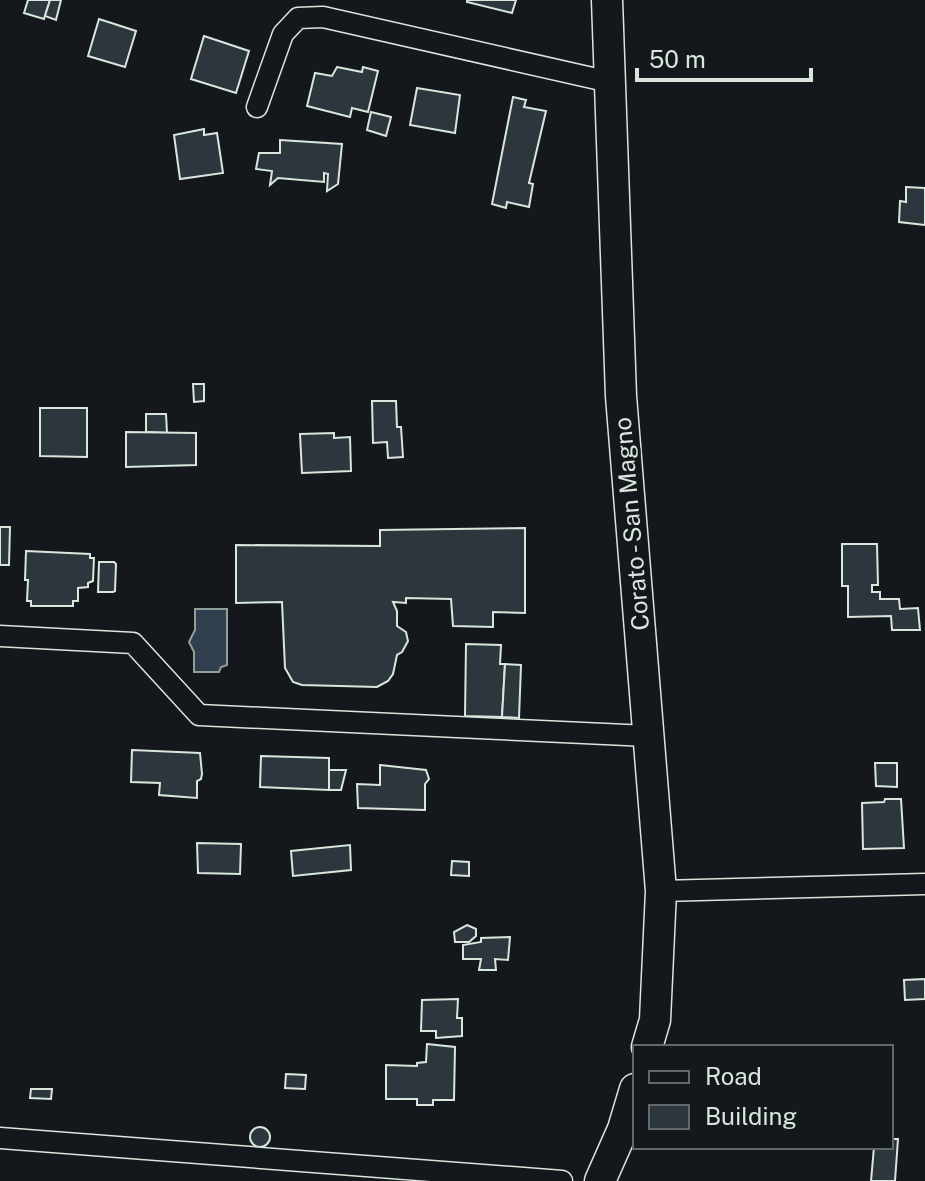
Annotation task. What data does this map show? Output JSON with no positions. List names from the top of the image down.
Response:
{
  "streets": {
    "main road": ["Corato - San Magno"]
  },
  "legend": ["Road", "Building"],
  "scale_bar": "50 m"
}
